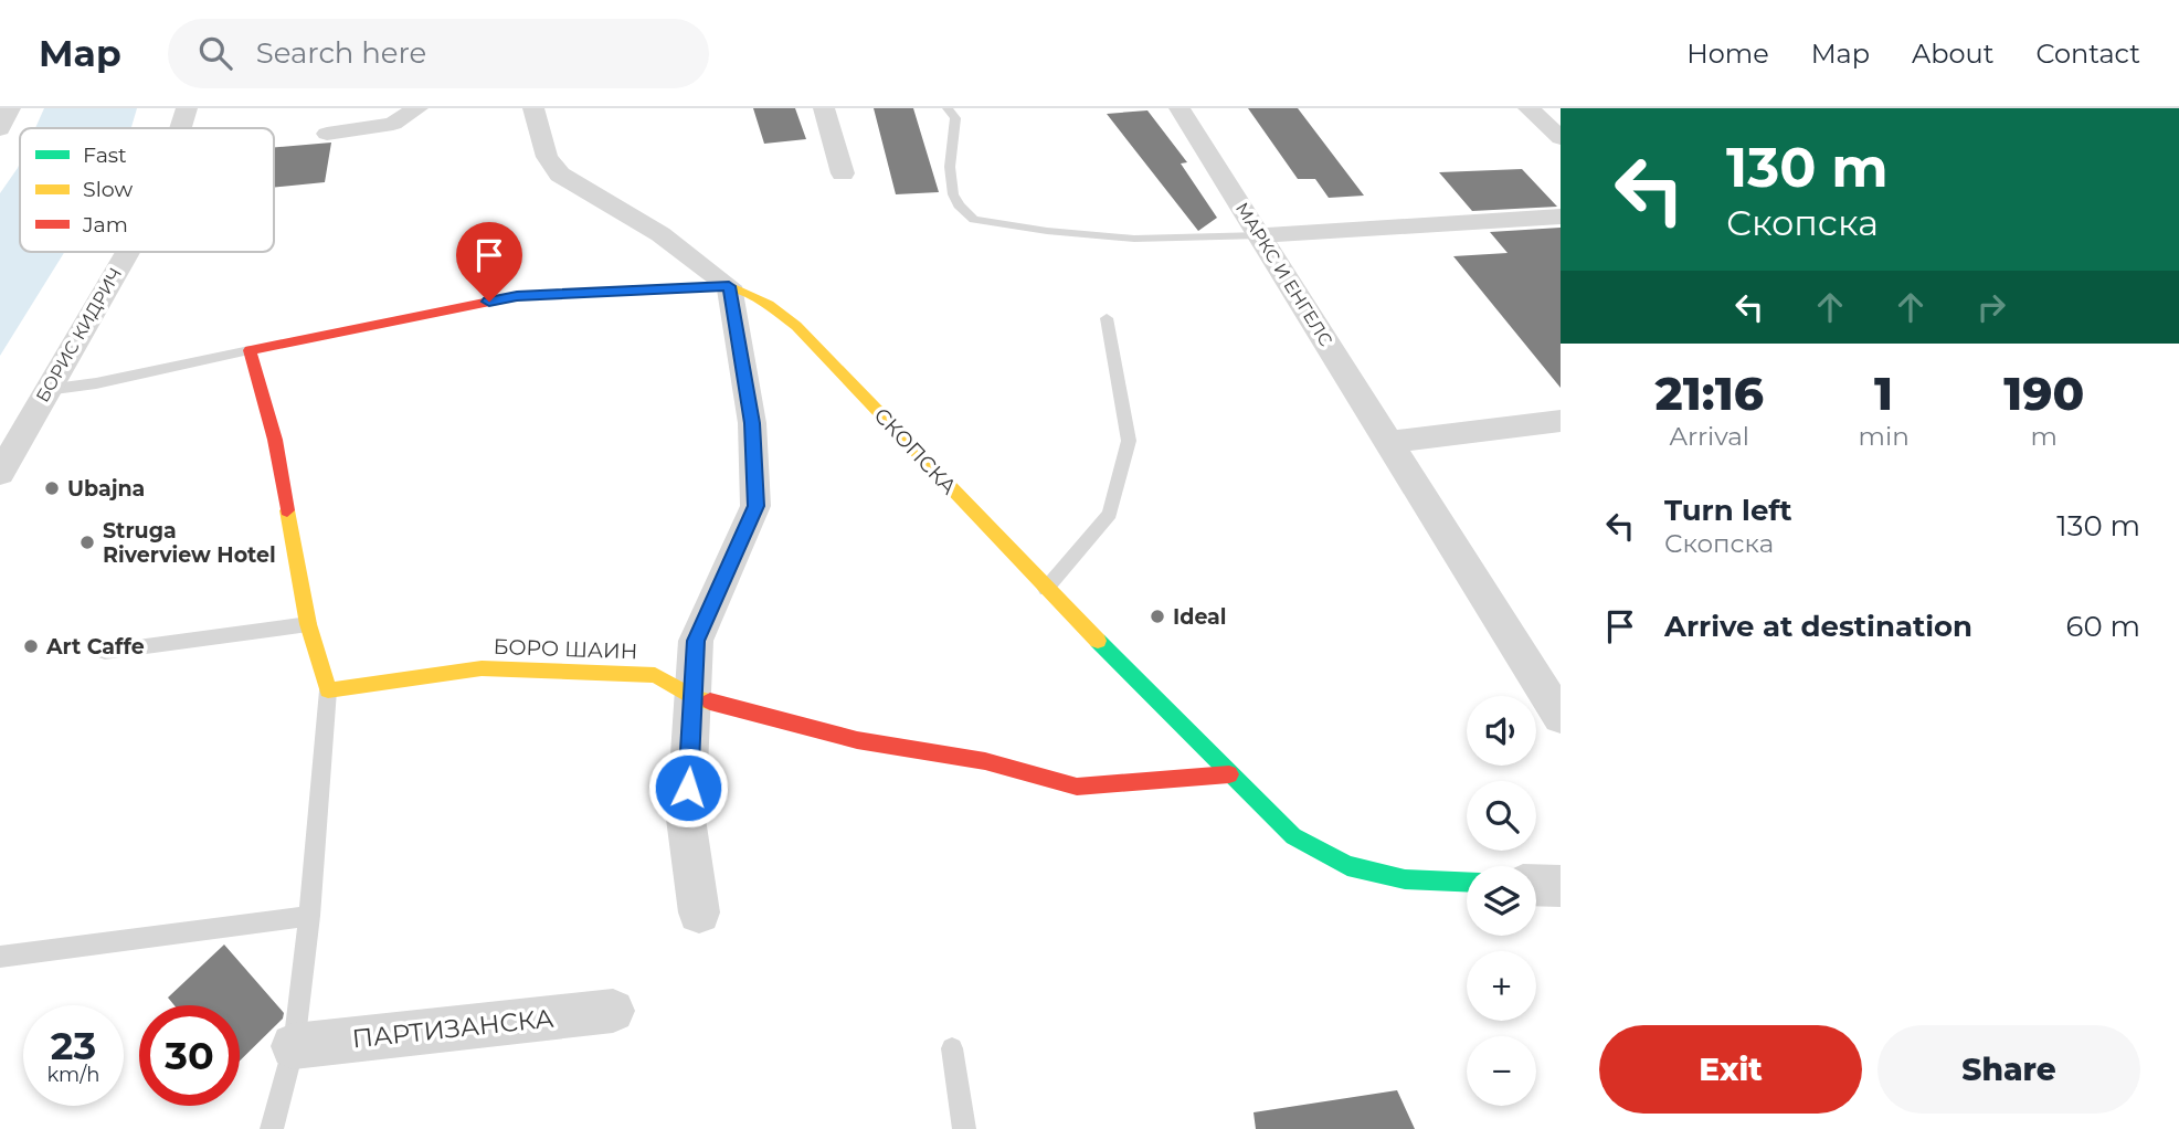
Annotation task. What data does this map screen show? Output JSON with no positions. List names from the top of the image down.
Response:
{
  "streets": {
    "street": [
      "МАРКС И ЕНГЕЛС",
      "БОРИС КИДРИЧ",
      "СКОПСКА",
      "БОРО ШАИН",
      "ПАРТИЗАНСКА"
    ]
  },
  "crossings": [
    ["СКОПСКА", "БОРО ШАИН"]
  ],
  "places": [
    "Ubajna",
    "Struga Riverview Hotel",
    "Ideal",
    "Art Caffe"
  ],
  "legend": ["Fast", "Slow", "Jam"],
  "page": {
    "header": "Map",
    "search": "Search here",
    "nav": [
      "Home",
      "Map",
      "About",
      "Contact"
    ],
    "turn": ["130 m", "Скопска"],
    "eta": [
      "21:16",
      "Arrival",
      "1",
      "min",
      "190",
      "m"
    ],
    "list": [
      {
        "name": "Turn left",
        "note": "Скопска",
        "value": "130 m"
      },
      {
        "name": "Arrive at destination",
        "value": "60 m"
      }
    ],
    "map_buttons": ["+", "−"],
    "speed": "23 km/h",
    "limit": "30",
    "buttons": ["Exit", "Share"]
  }
}
